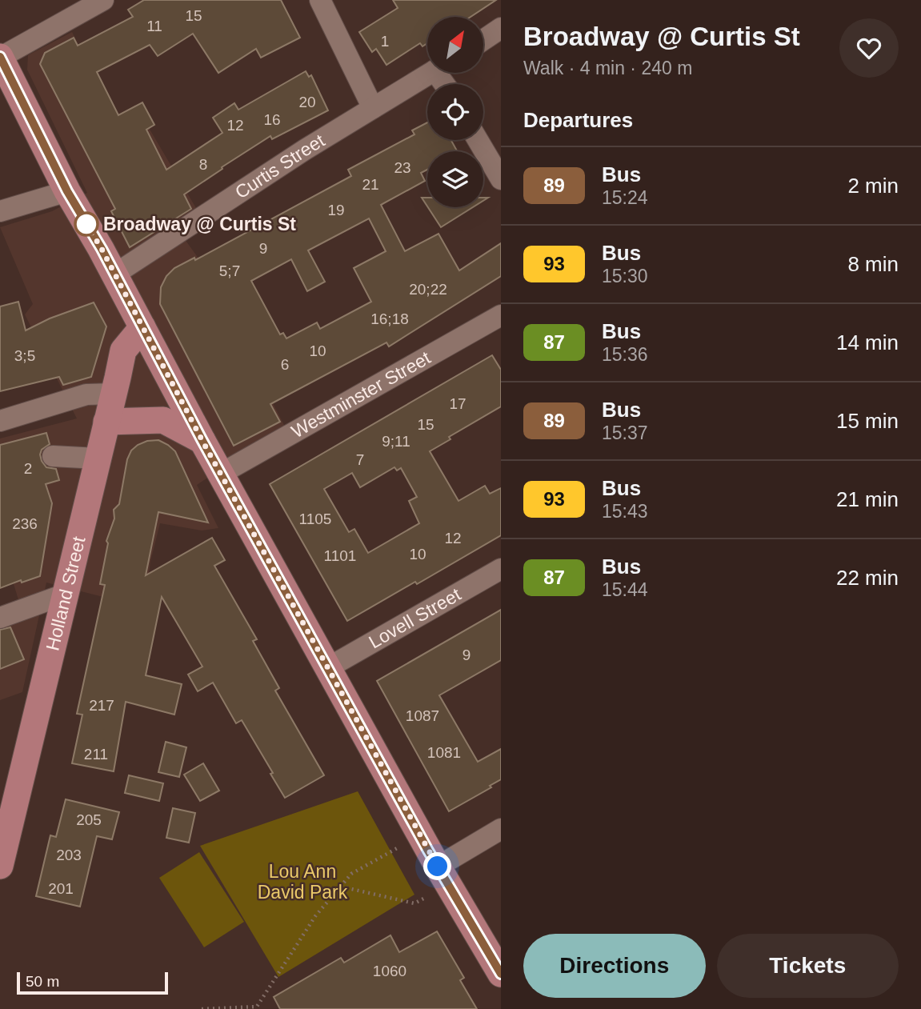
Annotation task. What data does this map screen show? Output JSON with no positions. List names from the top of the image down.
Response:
{
  "streets": {
    "main road": ["Holland Street"],
    "street": ["Curtis Street", "Westminster Street", "Lovell Street"]
  },
  "parks": ["Lou Ann David Park"],
  "places": ["Broadway @ Curtis St"],
  "lines": ["bus line 89"],
  "house_numbers": [
    "15",
    "11",
    "1",
    "20",
    "16",
    "12",
    "8",
    "23",
    "21",
    "19",
    "9",
    "5;7",
    "20;22",
    "16;18",
    "10",
    "3;5",
    "6",
    "17",
    "15",
    "9;11",
    "7",
    "2",
    "1105",
    "236",
    "12",
    "10",
    "1101",
    "9",
    "217",
    "1087",
    "1081",
    "211",
    "205",
    "203",
    "201",
    "1060"
  ],
  "scale_bar": "50 m",
  "north": "top right",
  "page": {
    "heading": [
      ["Broadway @ Curtis St", "Walk · 4 min · 240 m"],
      "Departures"
    ],
    "list": [
      {
        "mark": "89",
        "name": "Bus",
        "note": "15:24",
        "value": "2 min"
      },
      {
        "mark": "93",
        "name": "Bus",
        "note": "15:30",
        "value": "8 min"
      },
      {
        "mark": "87",
        "name": "Bus",
        "note": "15:36",
        "value": "14 min"
      },
      {
        "mark": "89",
        "name": "Bus",
        "note": "15:37",
        "value": "15 min"
      },
      {
        "mark": "93",
        "name": "Bus",
        "note": "15:43",
        "value": "21 min"
      },
      {
        "mark": "87",
        "name": "Bus",
        "note": "15:44",
        "value": "22 min"
      }
    ],
    "buttons": ["Directions", "Tickets"],
    "scale": "50 m"
  }
}
